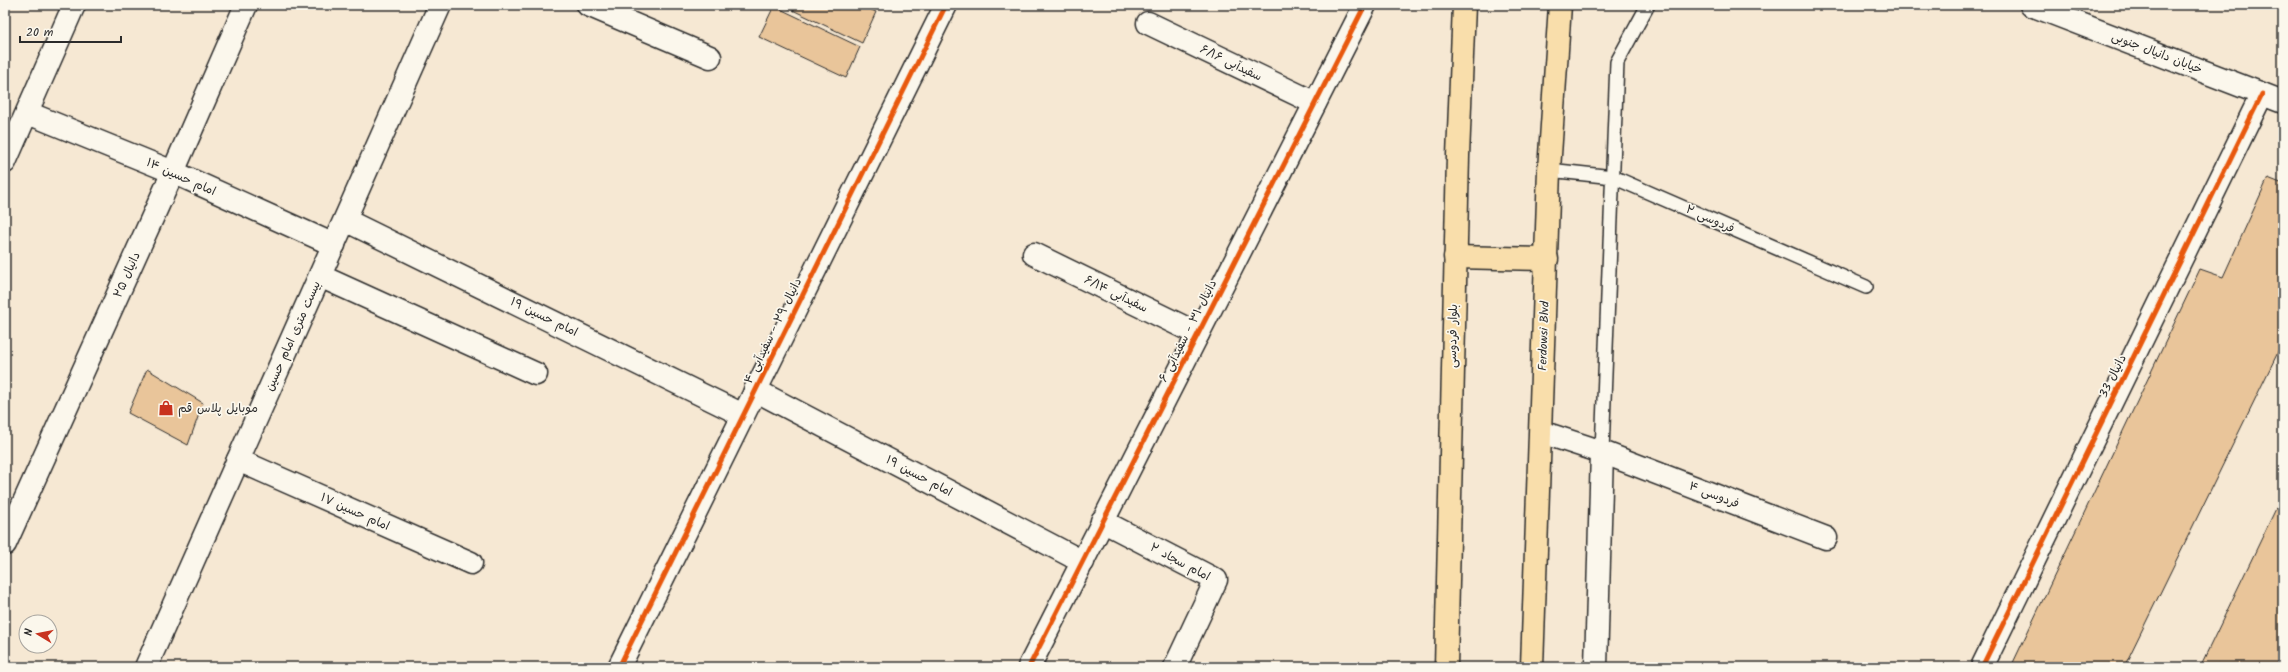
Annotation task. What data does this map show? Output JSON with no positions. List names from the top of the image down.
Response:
{
  "streets": {
    "main road": ["بلوار فردوسی", "Ferdowsi Blvd"],
    "street": [
      "خیابان دانیال جنوبی",
      "سفیدآبی ۶/۱۶",
      "امام حسین ۱۴",
      "دانیال ۲۵",
      "سفیدآبی ۶/۱۴",
      "امام حسین ۱۹",
      "دانیال ۲۹ - سفیدآبی ۴",
      "دانیال ۳۱ - سفیدآبی ۶",
      "بیست متری امام حسین",
      "دانیال 33",
      "فردوسی ۴",
      "امام حسین ۱۷",
      "امام سجاد ۲"
    ],
    "lane": ["فردوسی ۲"]
  },
  "crossings": [
    ["خیابان دانیال جنوبی", "دانیال 33"],
    ["سفیدآبی ۶/۱۶", "دانیال ۳۱ - سفیدآبی ۶"],
    ["امام حسین ۱۴", "دانیال ۲۵"],
    ["امام حسین ۱۴", "بیست متری امام حسین"],
    ["فردوسی ۲", "Ferdowsi Blvd"],
    ["سفیدآبی ۶/۱۴", "دانیال ۳۱ - سفیدآبی ۶"],
    ["امام حسین ۱۹", "دانیال ۲۹ - سفیدآبی ۴"],
    ["امام حسین ۱۹", "دانیال ۳۱ - سفیدآبی ۶"],
    ["امام حسین ۱۹", "بیست متری امام حسین"],
    ["دانیال ۳۱ - سفیدآبی ۶", "امام سجاد ۲"],
    ["بیست متری امام حسین", "امام حسین ۱۷"],
    ["Ferdowsi Blvd", "فردوسی ۴"]
  ],
  "places": {
    "shop": ["موبایل پلاس قم"]
  },
  "scale_bar": "20 m",
  "north": "left"
}
